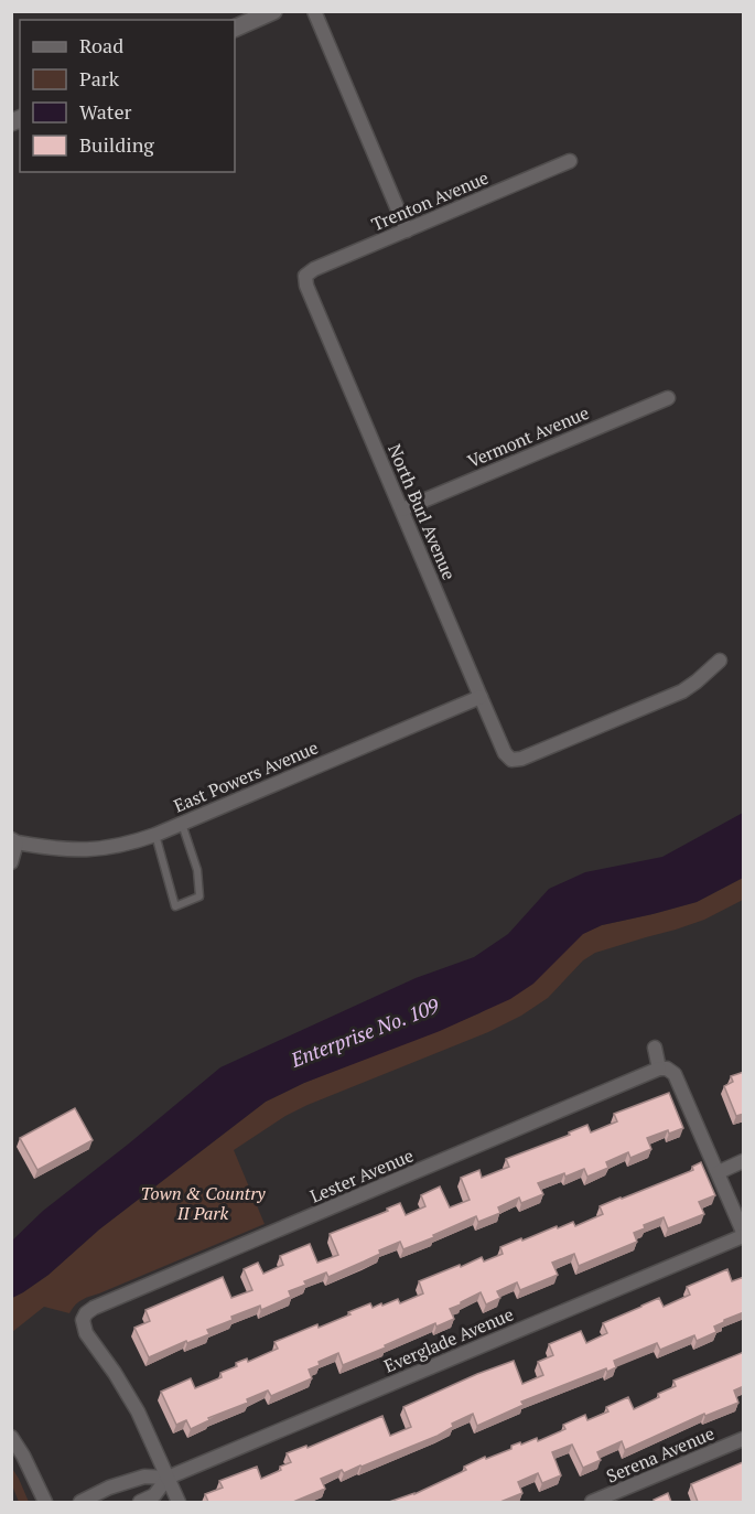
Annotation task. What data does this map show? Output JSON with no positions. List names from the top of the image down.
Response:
{
  "streets": {
    "street": [
      "Trenton Avenue",
      "Vermont Avenue",
      "North Burl Avenue",
      "East Powers Avenue",
      "Lester Avenue",
      "Everglade Avenue",
      "Serena Avenue"
    ]
  },
  "crossings": [
    ["Trenton Avenue", "North Burl Avenue"],
    ["Vermont Avenue", "North Burl Avenue"],
    ["North Burl Avenue", "East Powers Avenue"],
    ["Lester Avenue", "Everglade Avenue"]
  ],
  "water": ["Enterprise No. 109"],
  "parks": ["Town & Country II Park"],
  "legend": [
    "Road",
    "Park",
    "Water",
    "Building"
  ]
}
